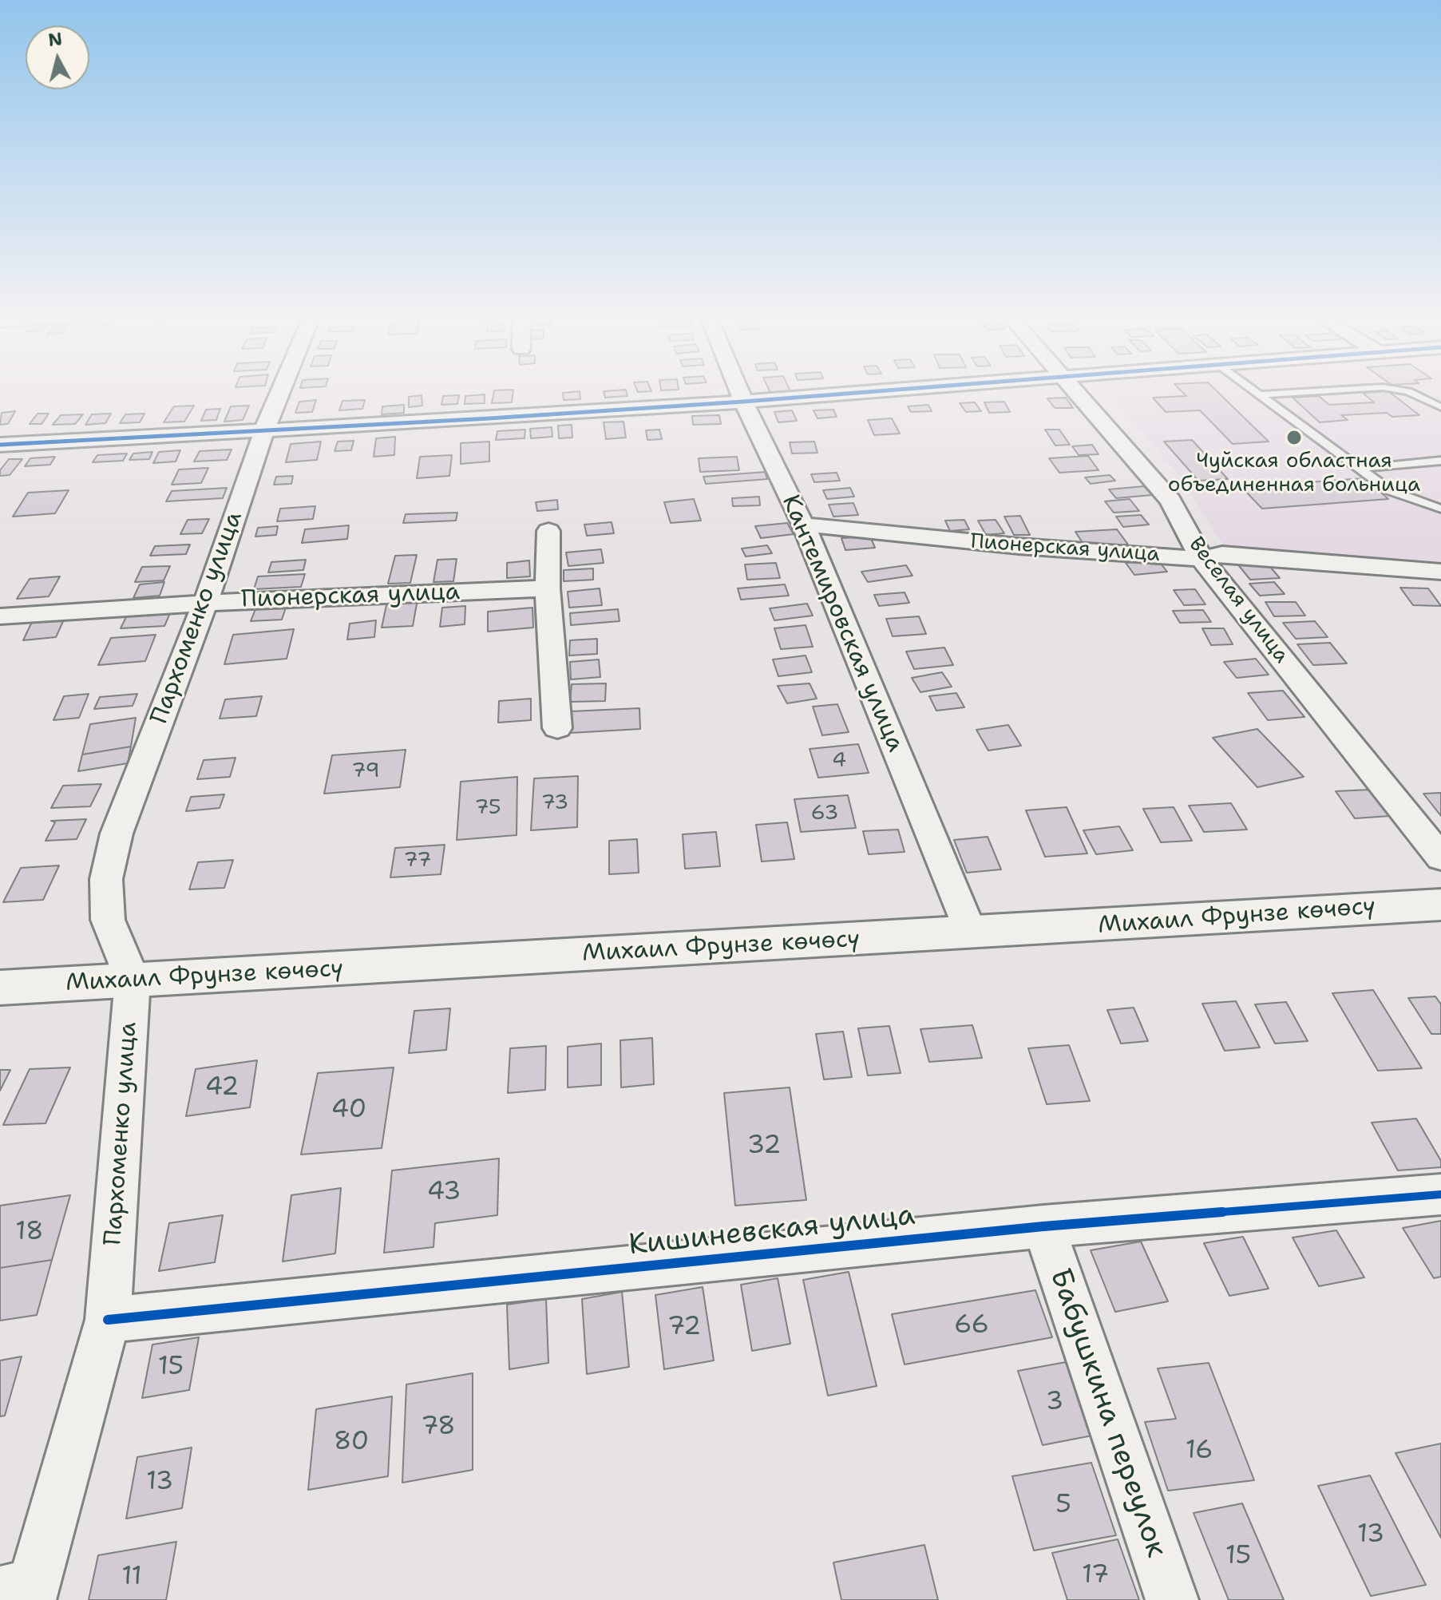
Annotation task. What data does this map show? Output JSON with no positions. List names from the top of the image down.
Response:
{
  "streets": {
    "main road": ["Михаил Фрунзе көчөсү"],
    "street": [
      "Пионерская улица",
      "Веселая улица",
      "Пархоменко улица",
      "Кантемировская улица",
      "Кишиневская улица",
      "Бабушкина переулок"
    ]
  },
  "crossings": [
    ["Пионерская улица", "Веселая улица"],
    ["Пионерская улица", "Пархоменко улица"],
    ["Пионерская улица", "Кантемировская улица"],
    ["Пархоменко улица", "Михаил Фрунзе көчөсү"],
    ["Пархоменко улица", "Кишиневская улица"],
    ["Кантемировская улица", "Михаил Фрунзе көчөсү"],
    ["Кишиневская улица", "Бабушкина переулок"]
  ],
  "places": ["Чуйская областная объединенная больница"],
  "house_numbers": [
    "4",
    "79",
    "73",
    "75",
    "63",
    "77",
    "42",
    "40",
    "32",
    "43",
    "18",
    "66",
    "72",
    "15",
    "3",
    "78",
    "80",
    "16",
    "13",
    "5",
    "13",
    "15",
    "17",
    "11"
  ],
  "north": "top"
}
